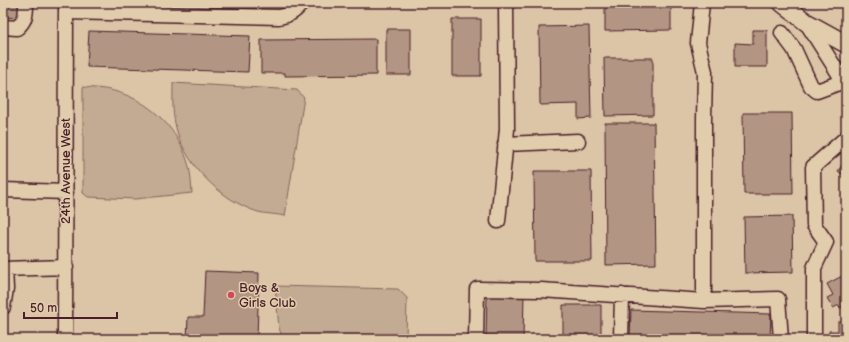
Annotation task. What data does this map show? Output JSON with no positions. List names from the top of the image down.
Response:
{
  "streets": {
    "street": ["24th Avenue West"]
  },
  "places": ["Boys & Girls Club"],
  "scale_bar": "50 m"
}
